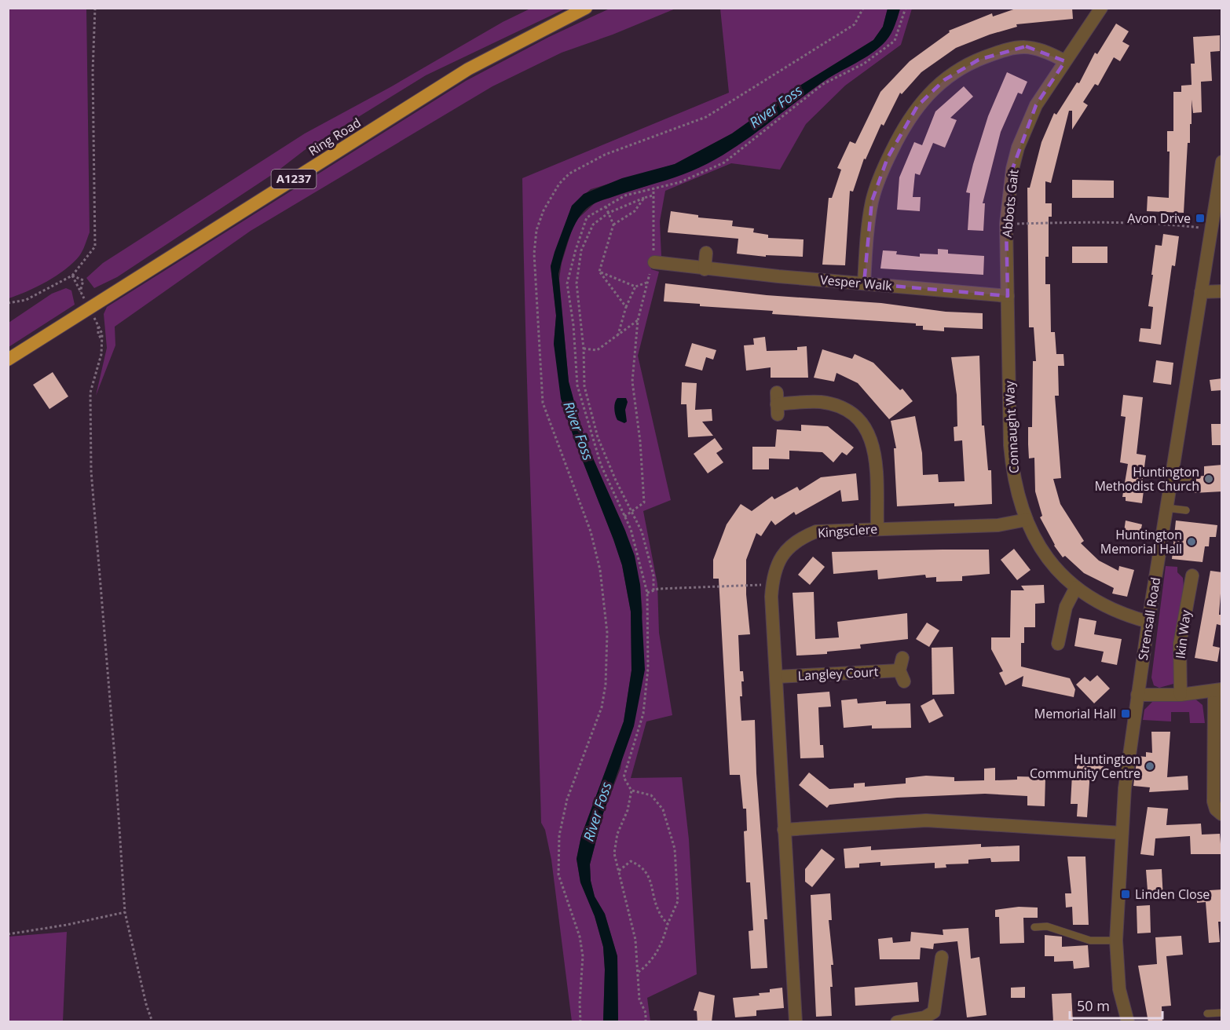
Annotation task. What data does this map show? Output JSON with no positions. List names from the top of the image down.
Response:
{
  "streets": {
    "highway": ["Ring Road", "A1237"],
    "street": [
      "Abbots Gait",
      "Vesper Walk",
      "Connaught Way",
      "Kingsclere",
      "Strensall Road",
      "Ikin Way",
      "Langley Court"
    ]
  },
  "crossings": [
    ["Abbots Gait", "Vesper Walk"],
    ["Abbots Gait", "Connaught Way"],
    ["Connaught Way", "Kingsclere"],
    ["Connaught Way", "Strensall Road"],
    ["Kingsclere", "Langley Court"]
  ],
  "water": ["River Foss"],
  "places": {
    "transit": ["Avon Drive", "Memorial Hall", "Linden Close"],
    "other": ["Huntington Methodist Church", "Huntington Memorial Hall", "Huntington Community Centre"]
  },
  "scale_bar": "50 m"
}
